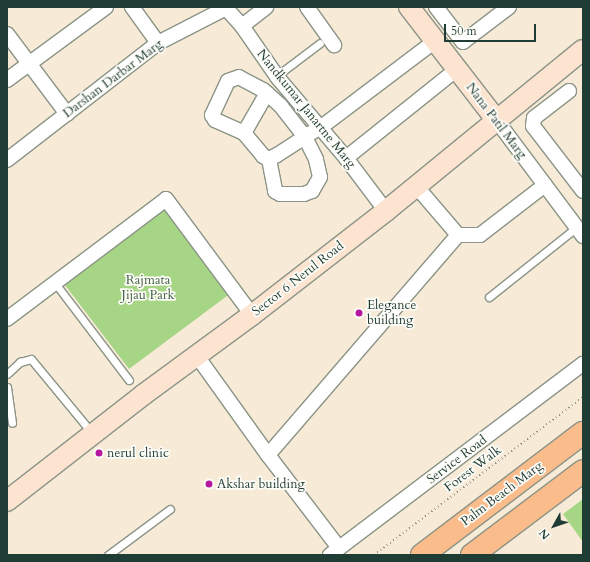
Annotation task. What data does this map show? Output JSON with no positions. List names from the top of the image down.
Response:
{
  "streets": {
    "main road": ["Palm Beach Marg"],
    "street": [
      "Darshan Darbar Marg",
      "Nandkumar Janartne Marg",
      "Nana Patil Marg",
      "Sector 6 Nerul Road",
      "Service Road"
    ],
    "path": ["Forest Walk"]
  },
  "crossings": [
    ["Darshan Darbar Marg", "Nandkumar Janartne Marg"],
    ["Nandkumar Janartne Marg", "Sector 6 Nerul Road"],
    ["Nana Patil Marg", "Sector 6 Nerul Road"]
  ],
  "parks": ["Rajmata Jijau Park"],
  "places": ["Elegance building", "nerul clinic", "Akshar building"],
  "scale_bar": "50 m",
  "north": "bottom left"
}
